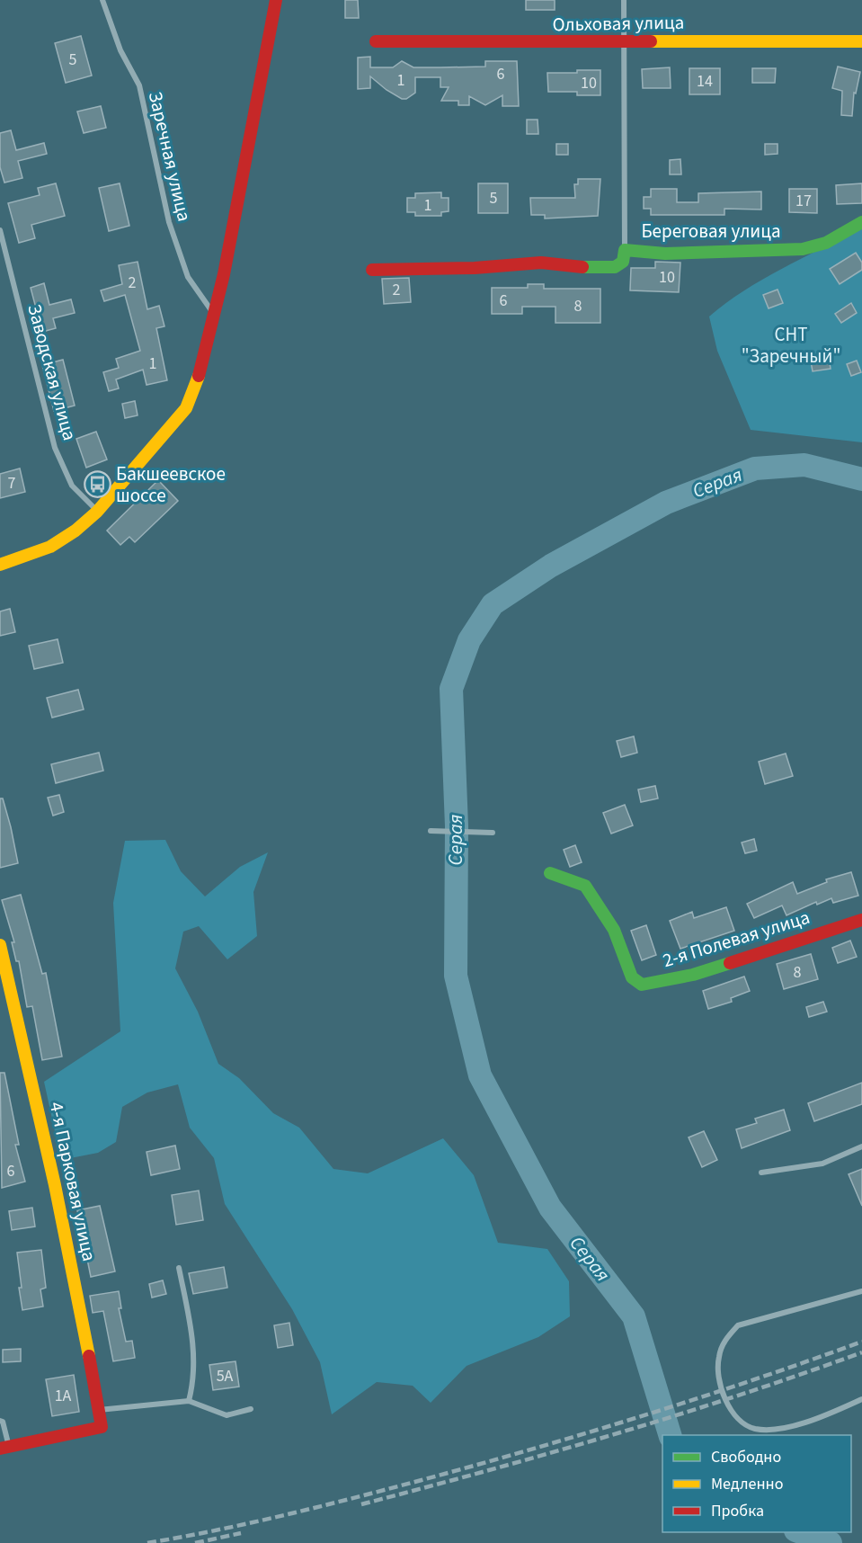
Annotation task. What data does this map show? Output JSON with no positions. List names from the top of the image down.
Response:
{
  "streets": {
    "street": [
      "Ольховая улица",
      "Заречная улица",
      "Береговая улица",
      "Заводская улица",
      "2-я Полевая улица",
      "4-я Парковая улица"
    ]
  },
  "water": ["Серая"],
  "parks": ["СНТ \"Заречный\""],
  "places": {
    "bus stop": ["Бакшеевское шоссе"]
  },
  "house_numbers": [
    "5",
    "6",
    "1",
    "14",
    "10",
    "5",
    "17",
    "1",
    "10",
    "2",
    "2",
    "6",
    "8",
    "1",
    "7",
    "8",
    "6",
    "5А",
    "1А"
  ],
  "legend": ["Свободно", "Медленно", "Пробка"]
}
